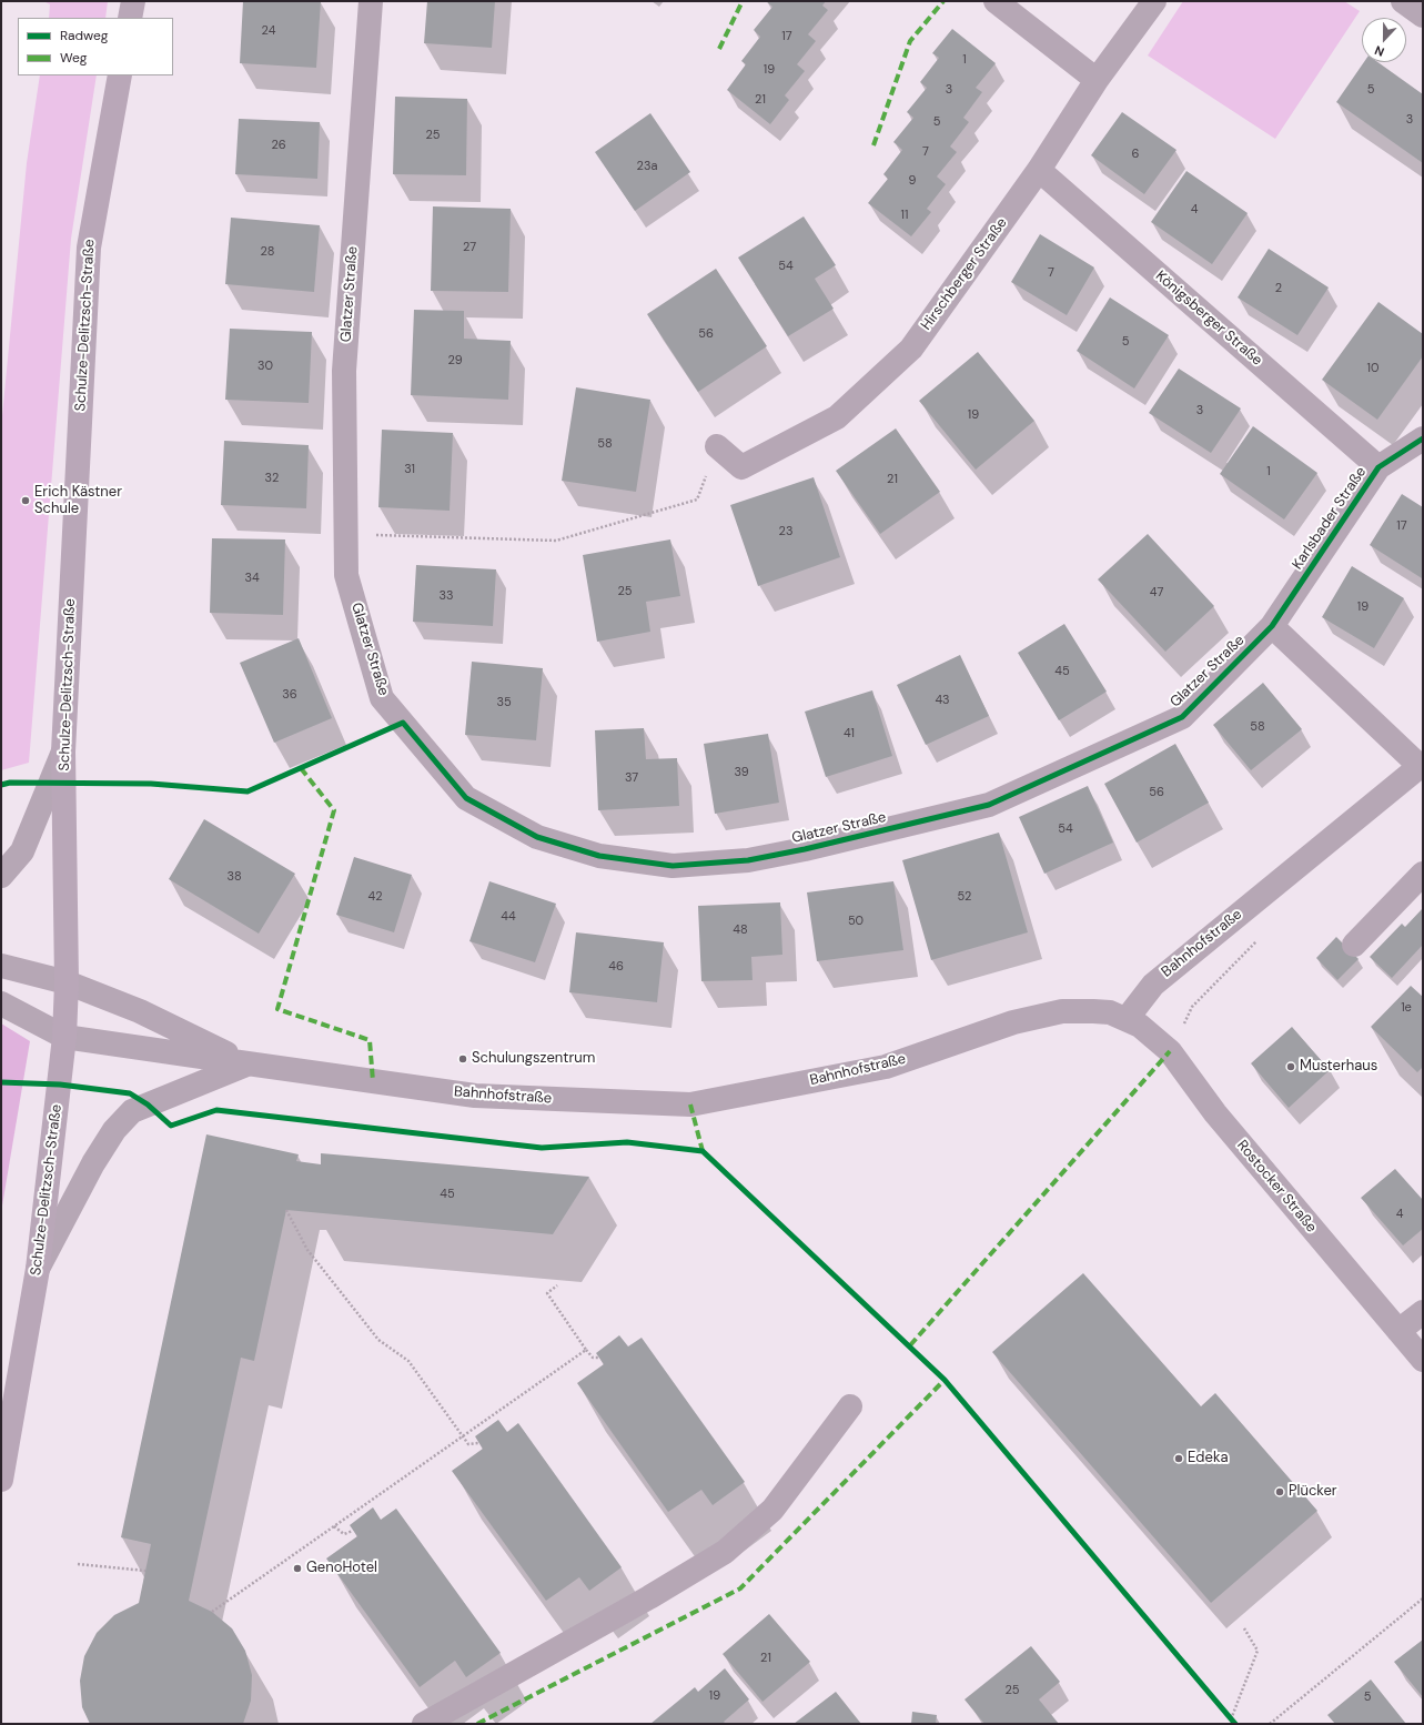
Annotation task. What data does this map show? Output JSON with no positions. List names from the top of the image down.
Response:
{
  "streets": {
    "main road": ["Schulze-Delitzsch-Straße"],
    "street": [
      "Hirschberger Straße",
      "Glatzer Straße",
      "Königsberger Straße",
      "Karlsbader Straße",
      "Bahnhofstraße",
      "Rostocker Straße"
    ]
  },
  "crossings": [
    ["Hirschberger Straße", "Königsberger Straße"],
    ["Glatzer Straße", "Karlsbader Straße"],
    ["Königsberger Straße", "Karlsbader Straße"],
    ["Schulze-Delitzsch-Straße", "Bahnhofstraße"],
    ["Bahnhofstraße", "Rostocker Straße"]
  ],
  "places": [
    "Erich Kästner Schule",
    "Schulungszentrum",
    "Musterhaus",
    "Edeka",
    "Plücker",
    "GenoHotel"
  ],
  "house_numbers": [
    "24",
    "17",
    "1",
    "19",
    "3",
    "5",
    "21",
    "3",
    "5",
    "25",
    "26",
    "7",
    "6",
    "23a",
    "9",
    "4",
    "11",
    "27",
    "28",
    "54",
    "7",
    "2",
    "56",
    "5",
    "29",
    "30",
    "10",
    "3",
    "19",
    "58",
    "31",
    "1",
    "32",
    "21",
    "17",
    "23",
    "34",
    "25",
    "47",
    "33",
    "19",
    "45",
    "36",
    "43",
    "35",
    "58",
    "41",
    "39",
    "37",
    "56",
    "54",
    "38",
    "42",
    "52",
    "44",
    "50",
    "48",
    "46",
    "1e",
    "45",
    "4",
    "21",
    "25",
    "19",
    "5"
  ],
  "legend": ["Radweg", "Weg"],
  "north": "bottom"
}
